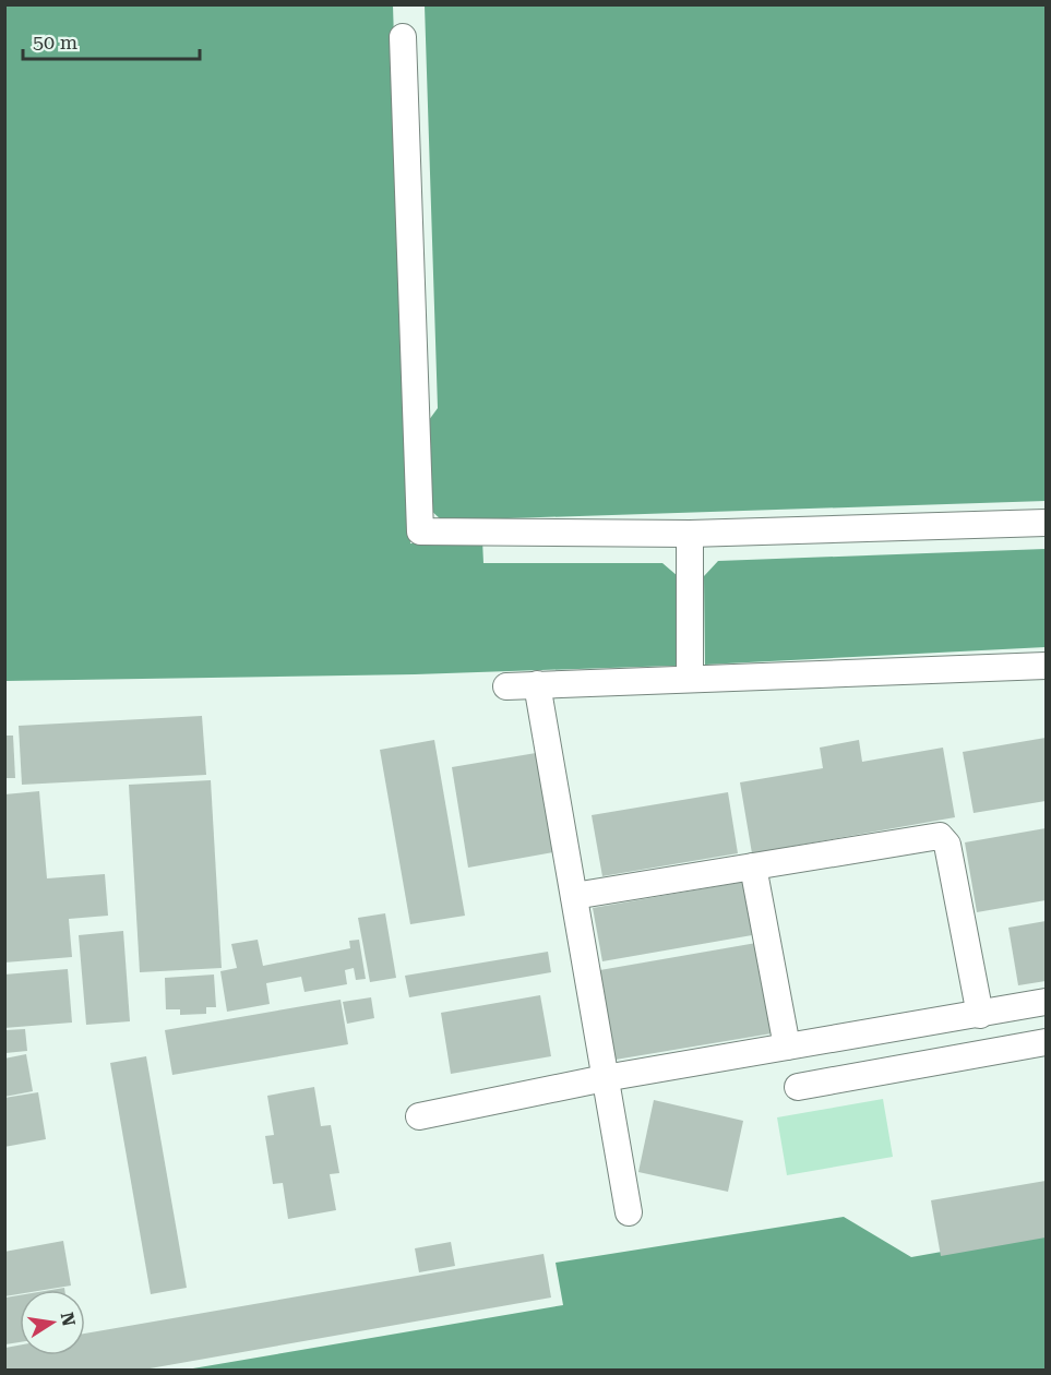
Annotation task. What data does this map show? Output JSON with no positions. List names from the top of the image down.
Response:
{
  "scale_bar": "50 m",
  "north": "right"
}
